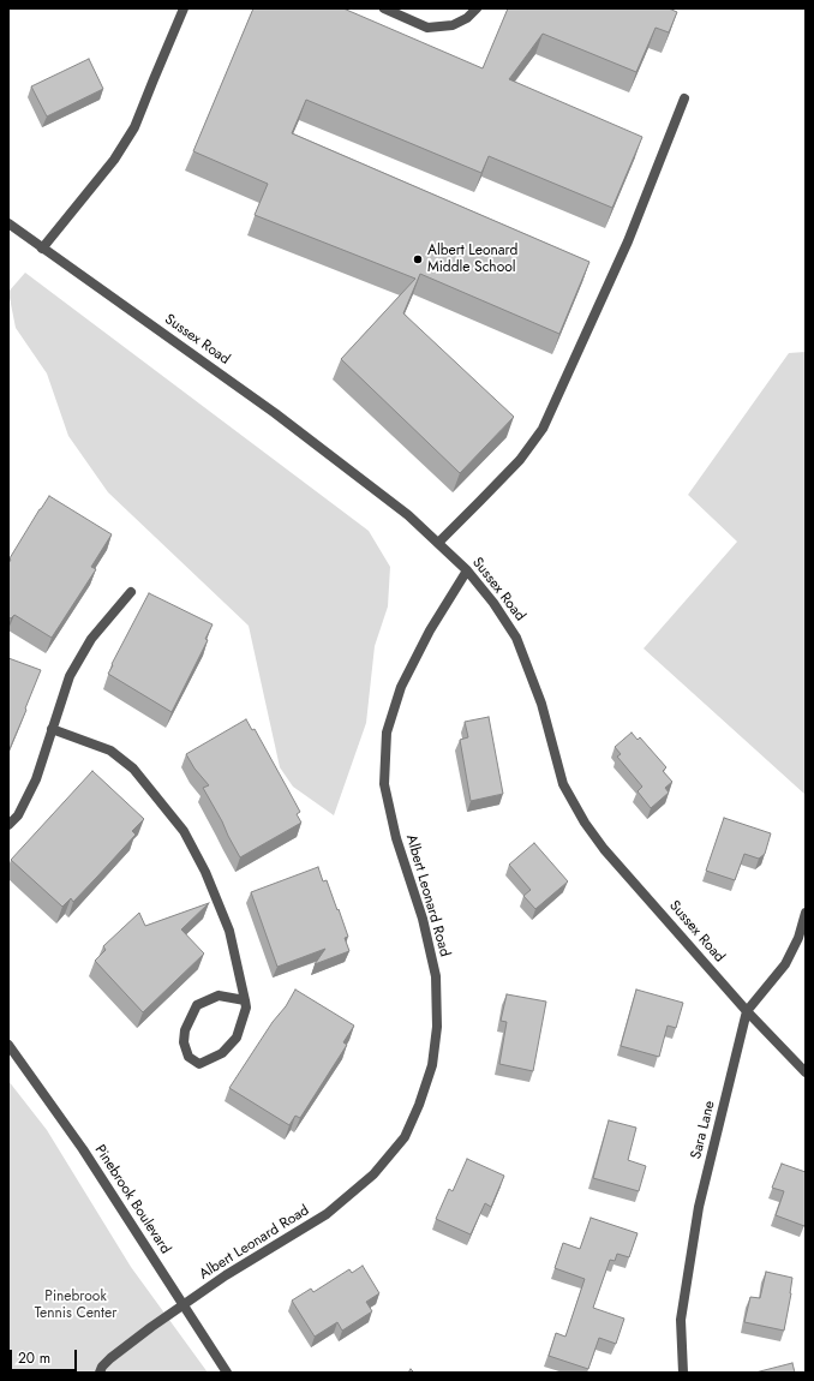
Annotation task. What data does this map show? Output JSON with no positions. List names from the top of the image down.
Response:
{
  "streets": {
    "street": [
      "Sussex Road",
      "Albert Leonard Road",
      "Sara Lane",
      "Pinebrook Boulevard"
    ]
  },
  "crossings": [
    ["Sussex Road", "Albert Leonard Road"],
    ["Sussex Road", "Sara Lane"],
    ["Albert Leonard Road", "Pinebrook Boulevard"]
  ],
  "parks": ["Pinebrook Tennis Center"],
  "places": ["Albert Leonard Middle School"],
  "scale_bar": "20 m"
}
